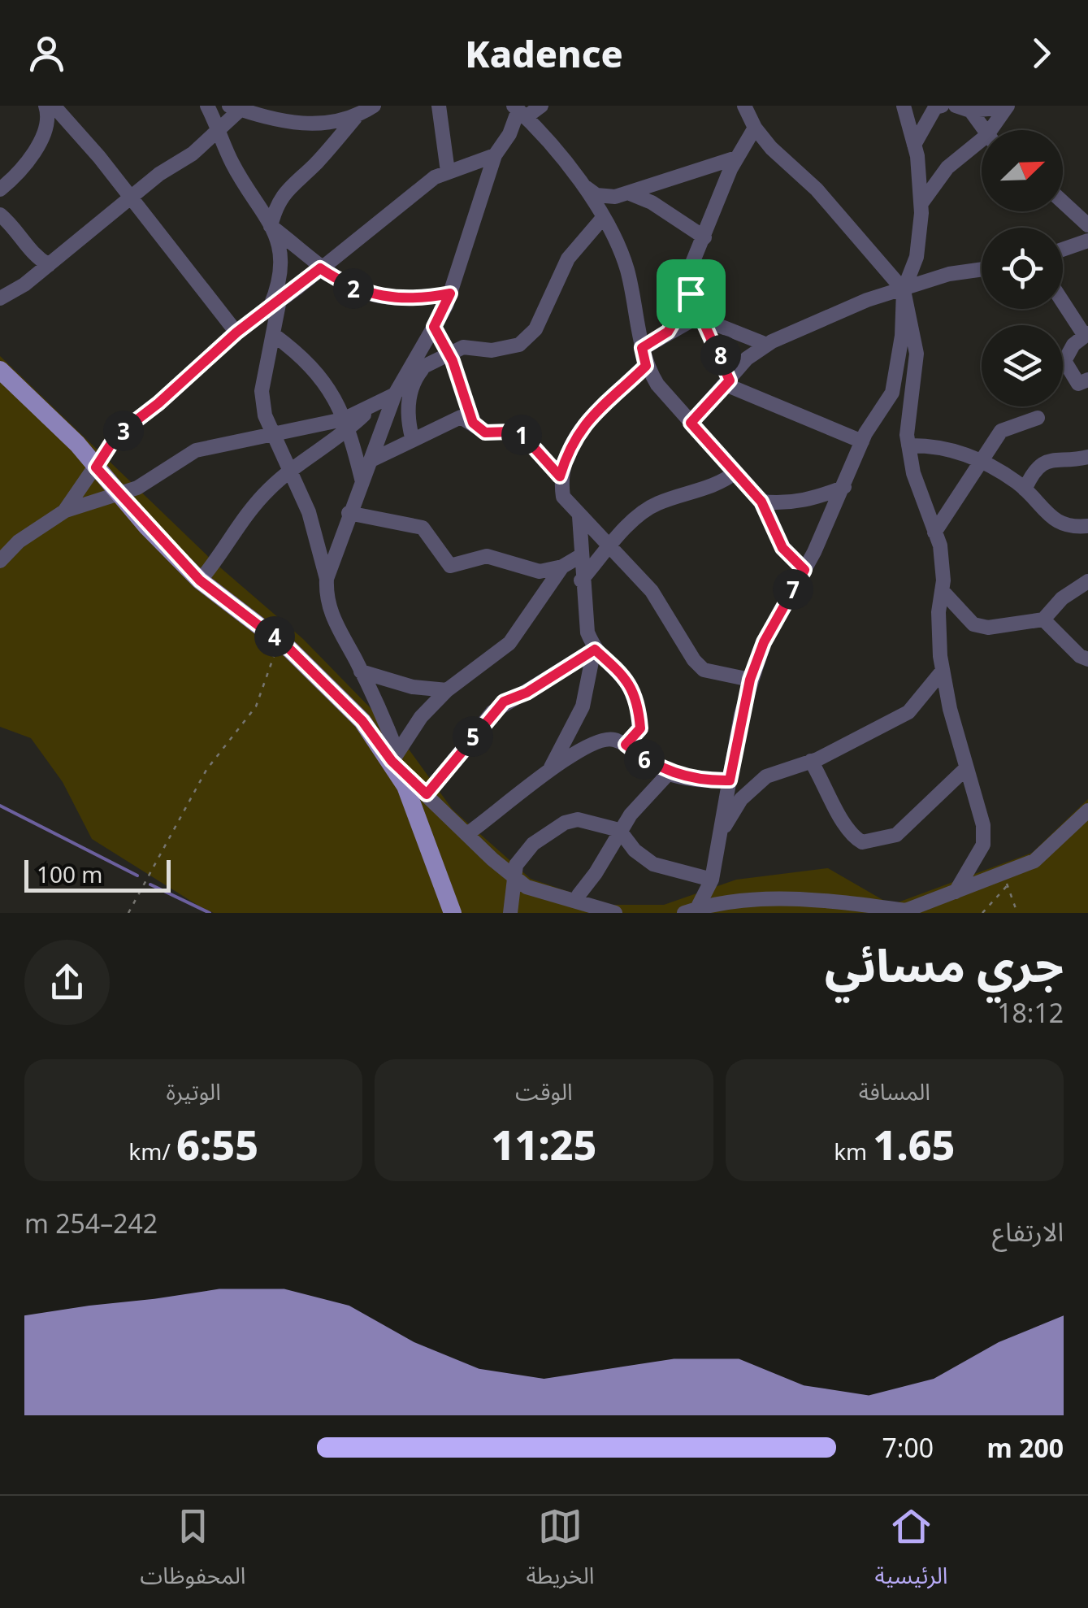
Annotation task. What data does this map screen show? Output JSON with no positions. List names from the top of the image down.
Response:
{
  "scale_bar": "100 m",
  "north": "top right",
  "page": {
    "header": "Kadence",
    "pins": [
      "2",
      "8",
      "3",
      "1",
      "7",
      "4",
      "5",
      "6"
    ],
    "scale": "100 m",
    "heading": ["جري مسائي", "18:12"],
    "stats": [
      ["المسافة", "1.65 km"],
      ["الوقت", "11:25"],
      ["الوتيرة", "6:55 /km"]
    ],
    "chart": ["الارتفاع", "242–254 m"],
    "list": [
      {
        "name": "200 m",
        "note": "7:00"
      }
    ],
    "tabs": ["الرئيسية", "الخريطة", "المحفوظات"]
  }
}
